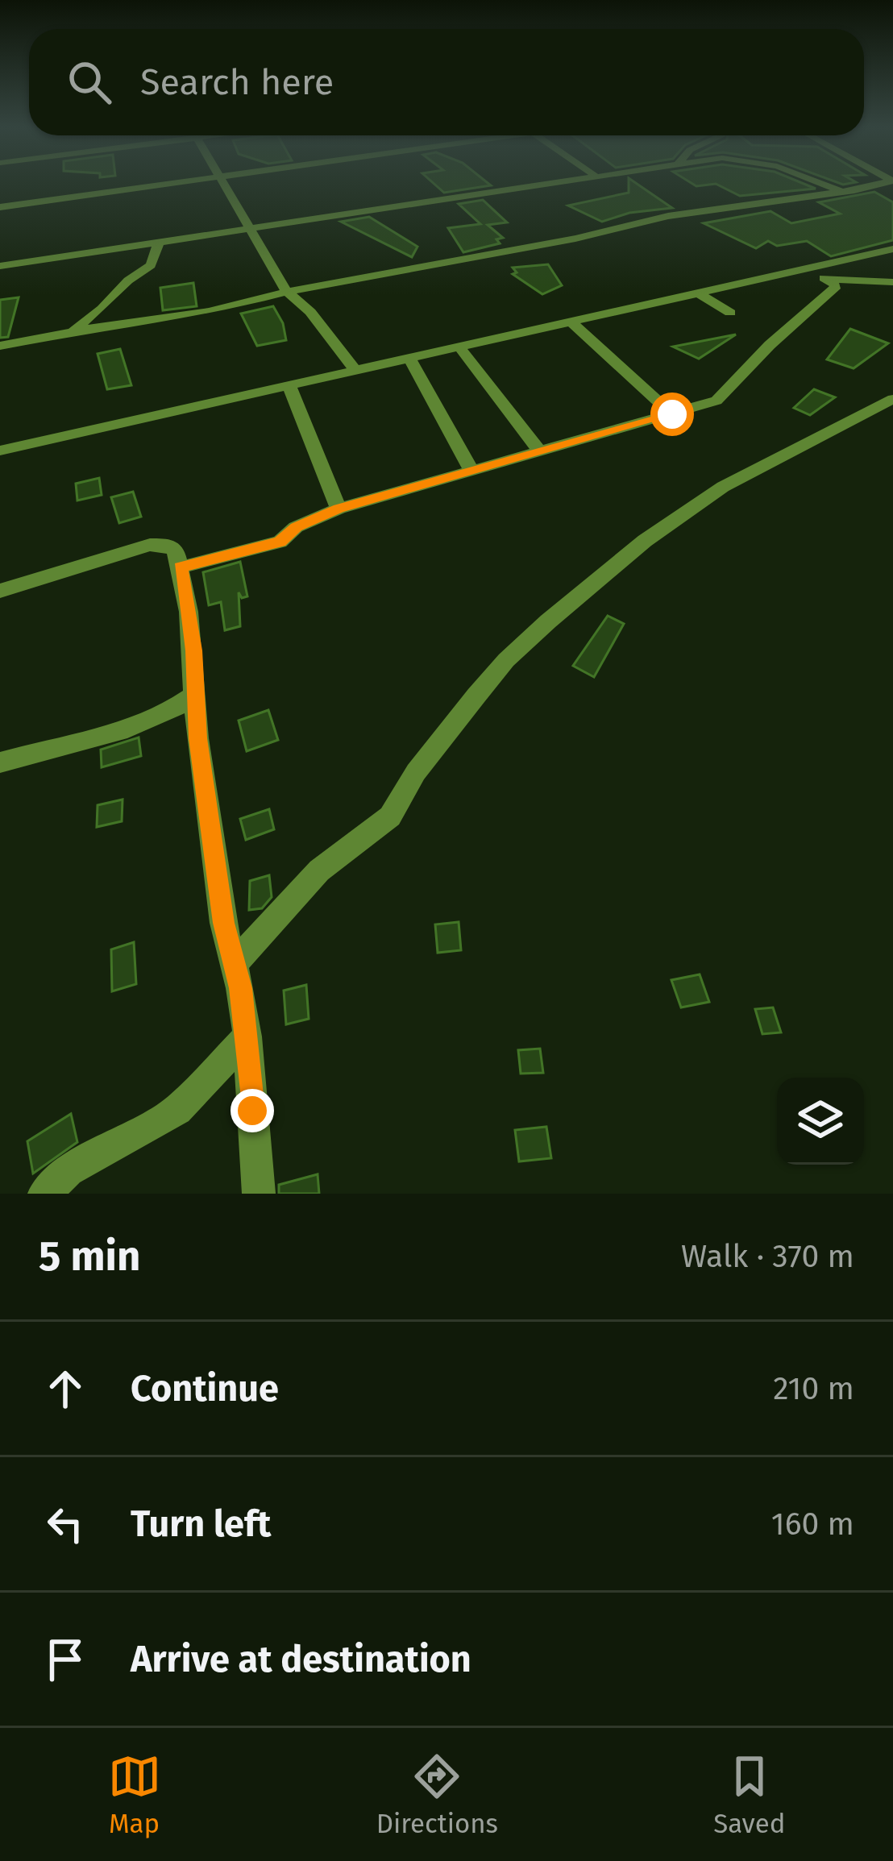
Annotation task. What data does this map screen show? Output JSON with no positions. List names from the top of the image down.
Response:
{
  "page": {
    "search": "Search here",
    "heading": ["5 min", "Walk · 370 m"],
    "list": [
      ["Continue", "210 m"],
      ["Turn left", "160 m"],
      "Arrive at destination"
    ],
    "nav": ["Map", "Directions", "Saved"]
  }
}
